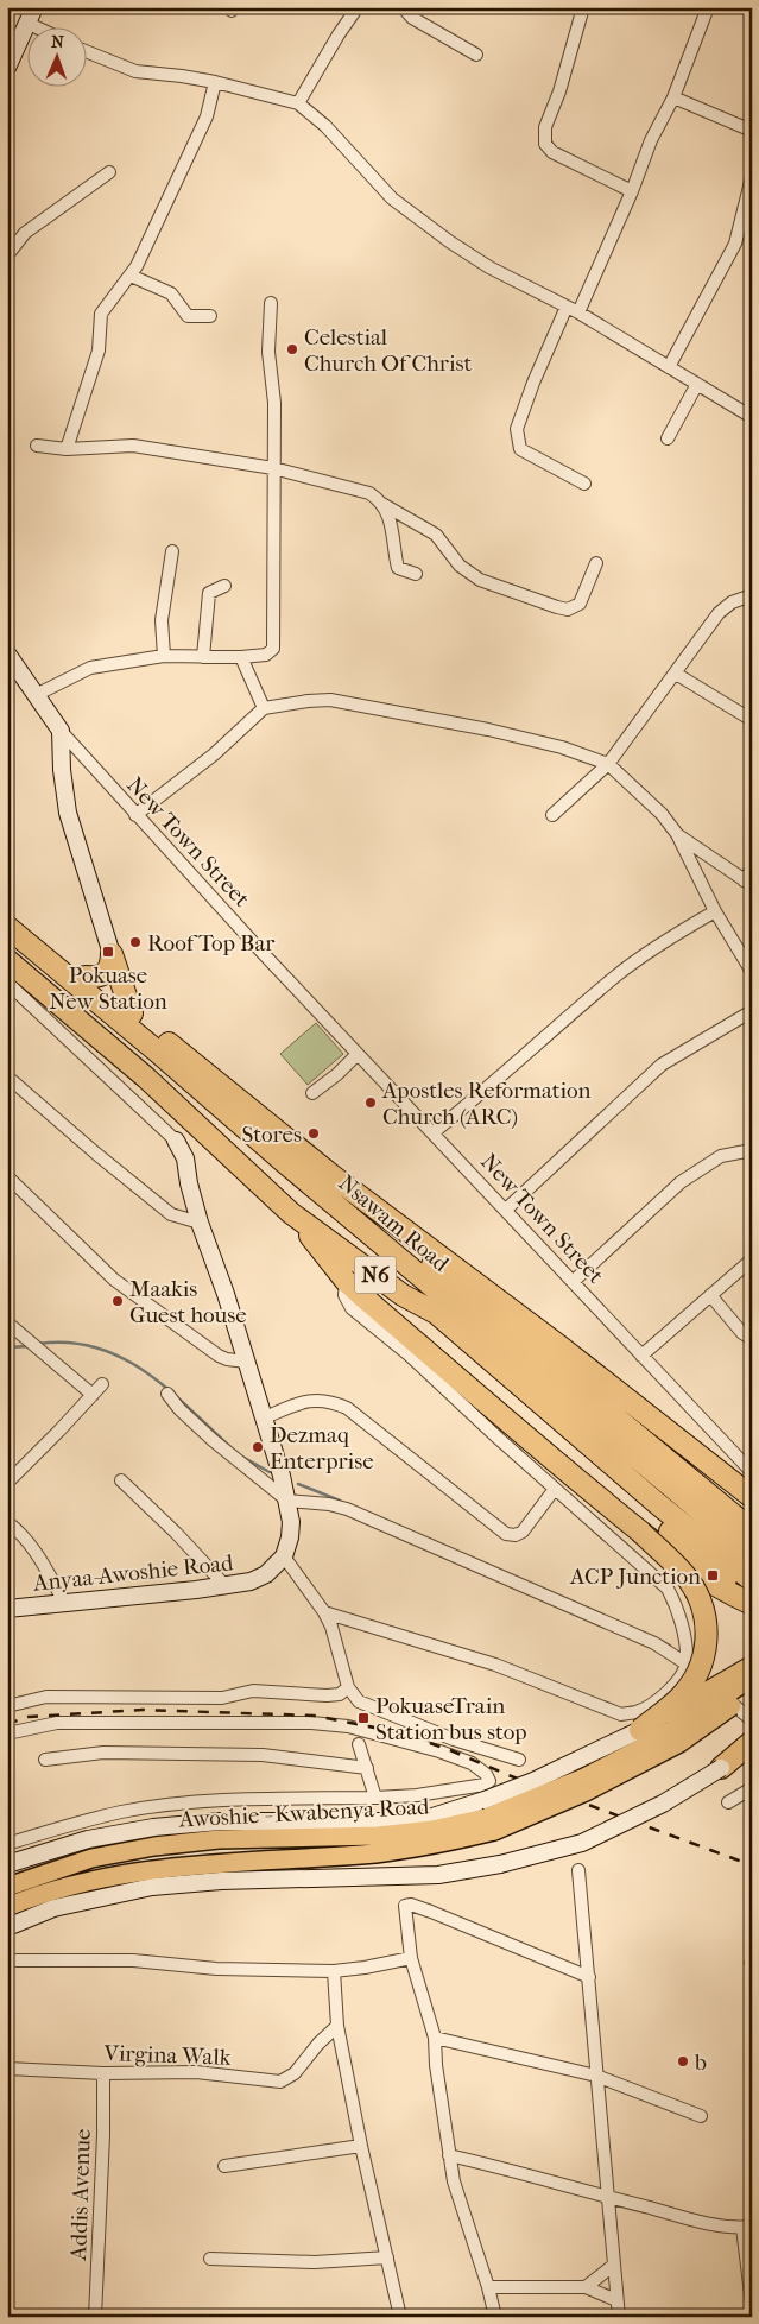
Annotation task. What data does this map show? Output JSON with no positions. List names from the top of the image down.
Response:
{
  "streets": {
    "highway": ["Nsawam Road", "N6"],
    "main road": ["Awoshie - Kwabenya Road"],
    "street": [
      "New Town Street",
      "Anyaa-Awoshie Road",
      "Virgina Walk",
      "Addis Avenue"
    ]
  },
  "crossings": [
    ["Virgina Walk", "Addis Avenue"]
  ],
  "places": {
    "other": [
      "Celestial Church Of Christ",
      "Roof Top Bar",
      "Apostles Reformation Church (ARC)",
      "Stores",
      "Maakis Guest house",
      "Dezmaq Enterprise",
      "b"
    ],
    "transit": ["Pokuase New Station", "ACP Junction", "PokuaseTrain Station bus stop"]
  },
  "north": "top"
}
